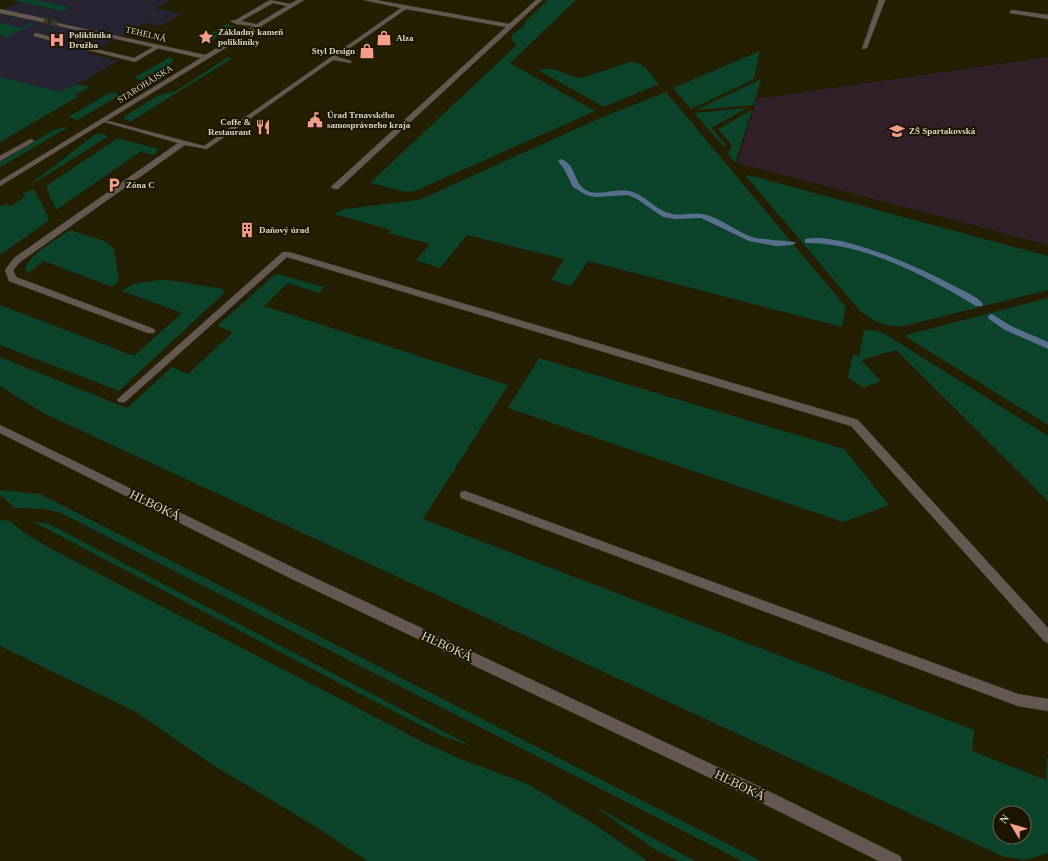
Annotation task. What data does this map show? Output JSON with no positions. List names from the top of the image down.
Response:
{
  "streets": {
    "street": ["TEHELNÁ", "STAROHÁJSKA", "HLBOKÁ"]
  },
  "crossings": [
    ["TEHELNÁ", "STAROHÁJSKA"]
  ],
  "places": {
    "place": ["Základný kameň polikliniky"],
    "shop": ["Alza", "Styl Design"],
    "hospital": ["Poliklinika Družba"],
    "public building": ["Úrad Trnavského samosprávneho kraja"],
    "restaurant": ["Coffe & Restaurant"],
    "school or university": ["ZŠ Spartakovská"],
    "parking": ["Zóna C"],
    "building": ["Daňový úrad"]
  },
  "north": "top left"
}
